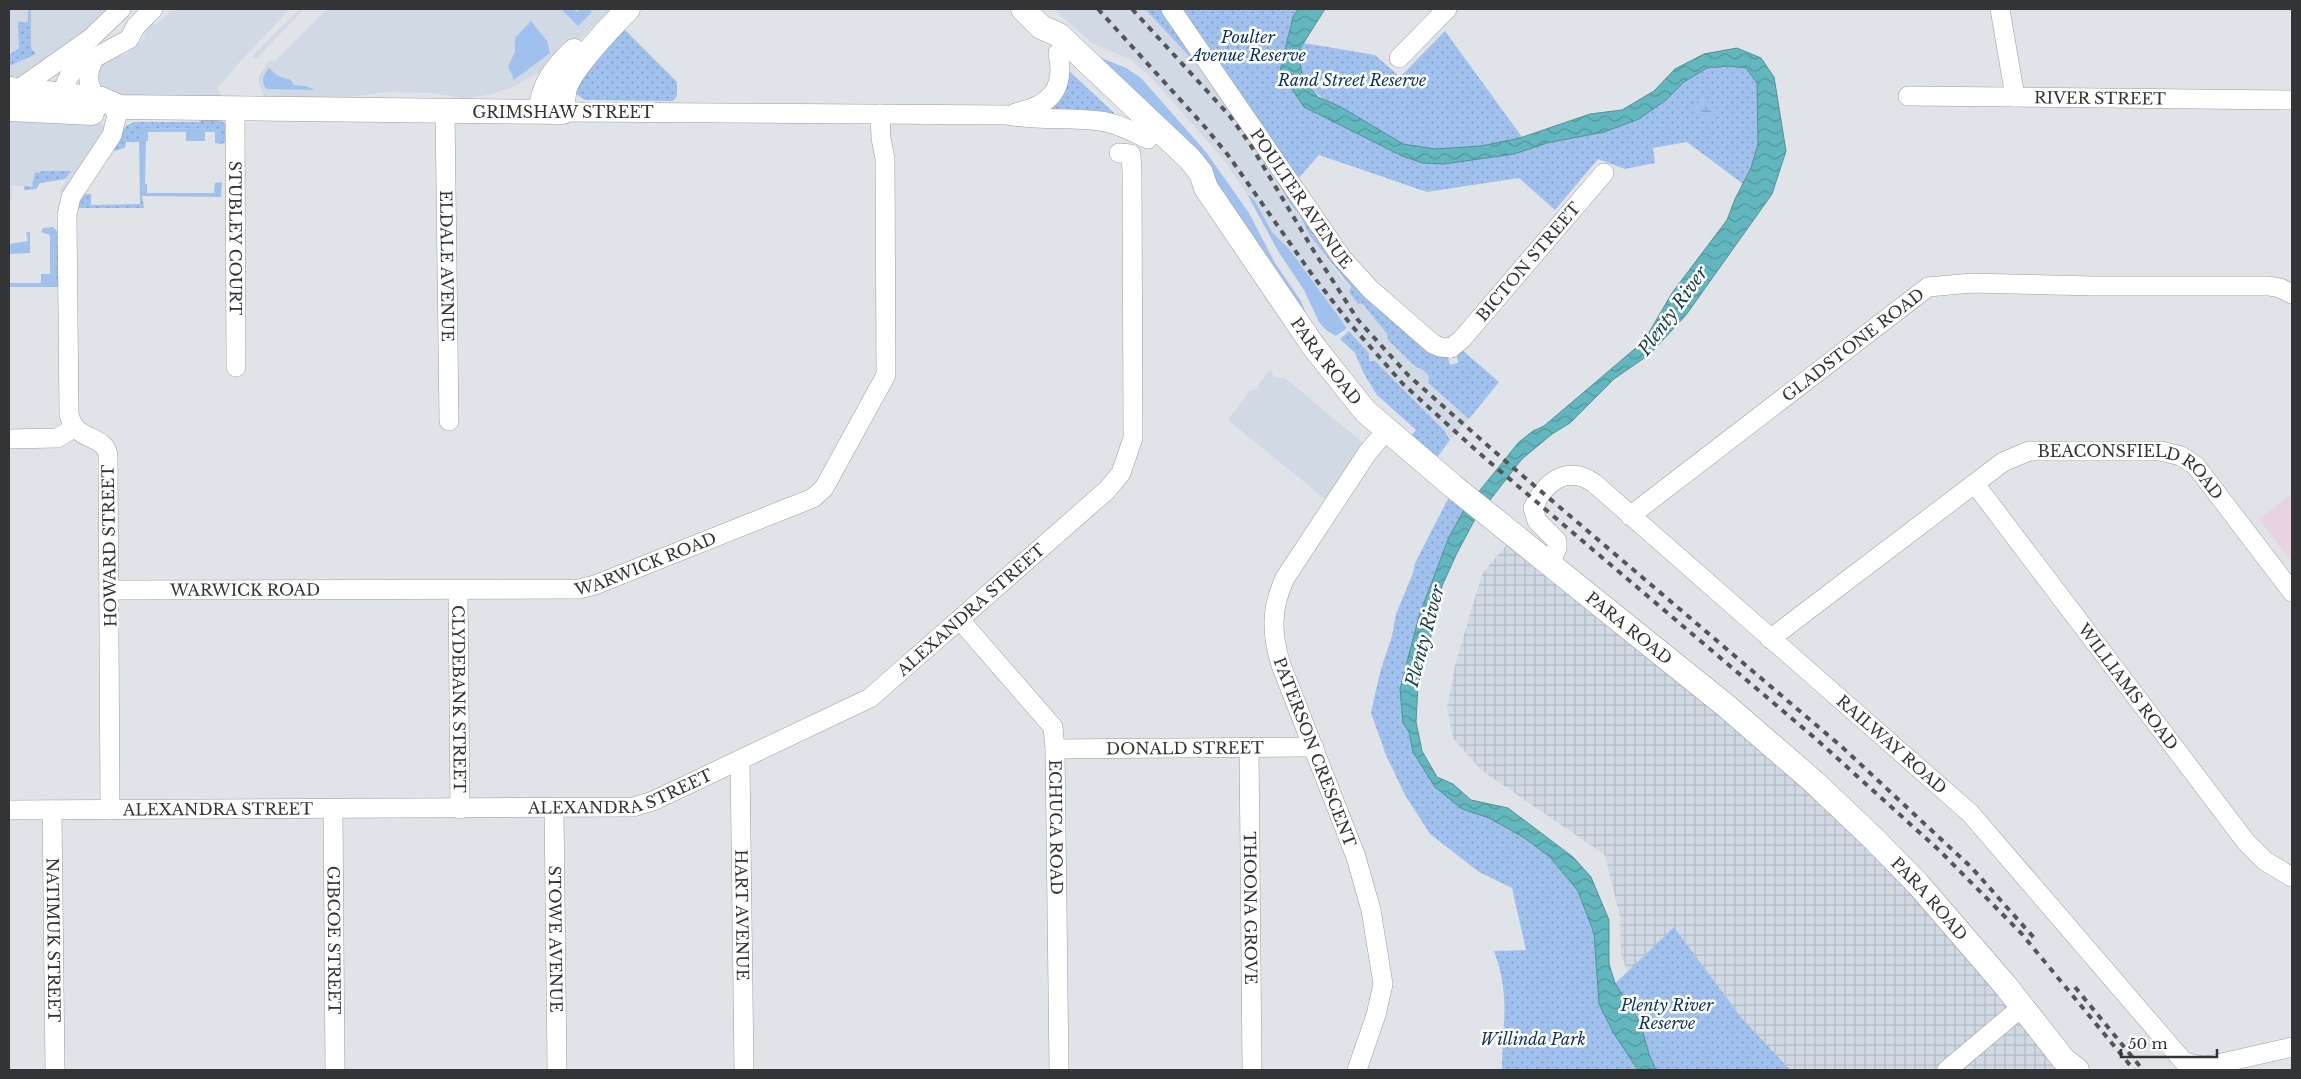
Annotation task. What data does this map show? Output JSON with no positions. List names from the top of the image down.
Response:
{
  "streets": {
    "main road": ["GRIMSHAW STREET", "PARA ROAD"],
    "street": [
      "RIVER STREET",
      "POULTER AVENUE",
      "STUBLEY COURT",
      "BICTON STREET",
      "ELDALE AVENUE",
      "GLADSTONE ROAD",
      "BEACONSFIELD ROAD",
      "HOWARD STREET",
      "WARWICK ROAD",
      "ALEXANDRA STREET",
      "WILLIAMS ROAD",
      "CLYDEBANK STREET",
      "RAILWAY ROAD",
      "DONALD STREET",
      "PATERSON CRESCENT",
      "ECHUCA ROAD",
      "THOONA GROVE",
      "HART AVENUE",
      "STOWE AVENUE",
      "NATIMUK STREET",
      "GIBCOE STREET"
    ]
  },
  "crossings": [
    ["GRIMSHAW STREET", "STUBLEY COURT"],
    ["GRIMSHAW STREET", "ELDALE AVENUE"],
    ["GRIMSHAW STREET", "PARA ROAD"],
    ["GRIMSHAW STREET", "WARWICK ROAD"],
    ["GRIMSHAW STREET", "ALEXANDRA STREET"],
    ["POULTER AVENUE", "BICTON STREET"],
    ["GLADSTONE ROAD", "RAILWAY ROAD"],
    ["PARA ROAD", "RAILWAY ROAD"],
    ["PARA ROAD", "PATERSON CRESCENT"],
    ["BEACONSFIELD ROAD", "WILLIAMS ROAD"],
    ["BEACONSFIELD ROAD", "RAILWAY ROAD"],
    ["HOWARD STREET", "WARWICK ROAD"],
    ["HOWARD STREET", "ALEXANDRA STREET"],
    ["WARWICK ROAD", "CLYDEBANK STREET"],
    ["ALEXANDRA STREET", "CLYDEBANK STREET"],
    ["ALEXANDRA STREET", "ECHUCA ROAD"],
    ["ALEXANDRA STREET", "HART AVENUE"],
    ["ALEXANDRA STREET", "STOWE AVENUE"],
    ["ALEXANDRA STREET", "NATIMUK STREET"],
    ["ALEXANDRA STREET", "GIBCOE STREET"],
    ["DONALD STREET", "PATERSON CRESCENT"],
    ["DONALD STREET", "ECHUCA ROAD"],
    ["DONALD STREET", "THOONA GROVE"]
  ],
  "water": ["Plenty River"],
  "parks": [
    "Poulter Avenue Reserve",
    "Rand Street Reserve",
    "Plenty River Reserve",
    "Willinda Park"
  ],
  "scale_bar": "50 m"
}
